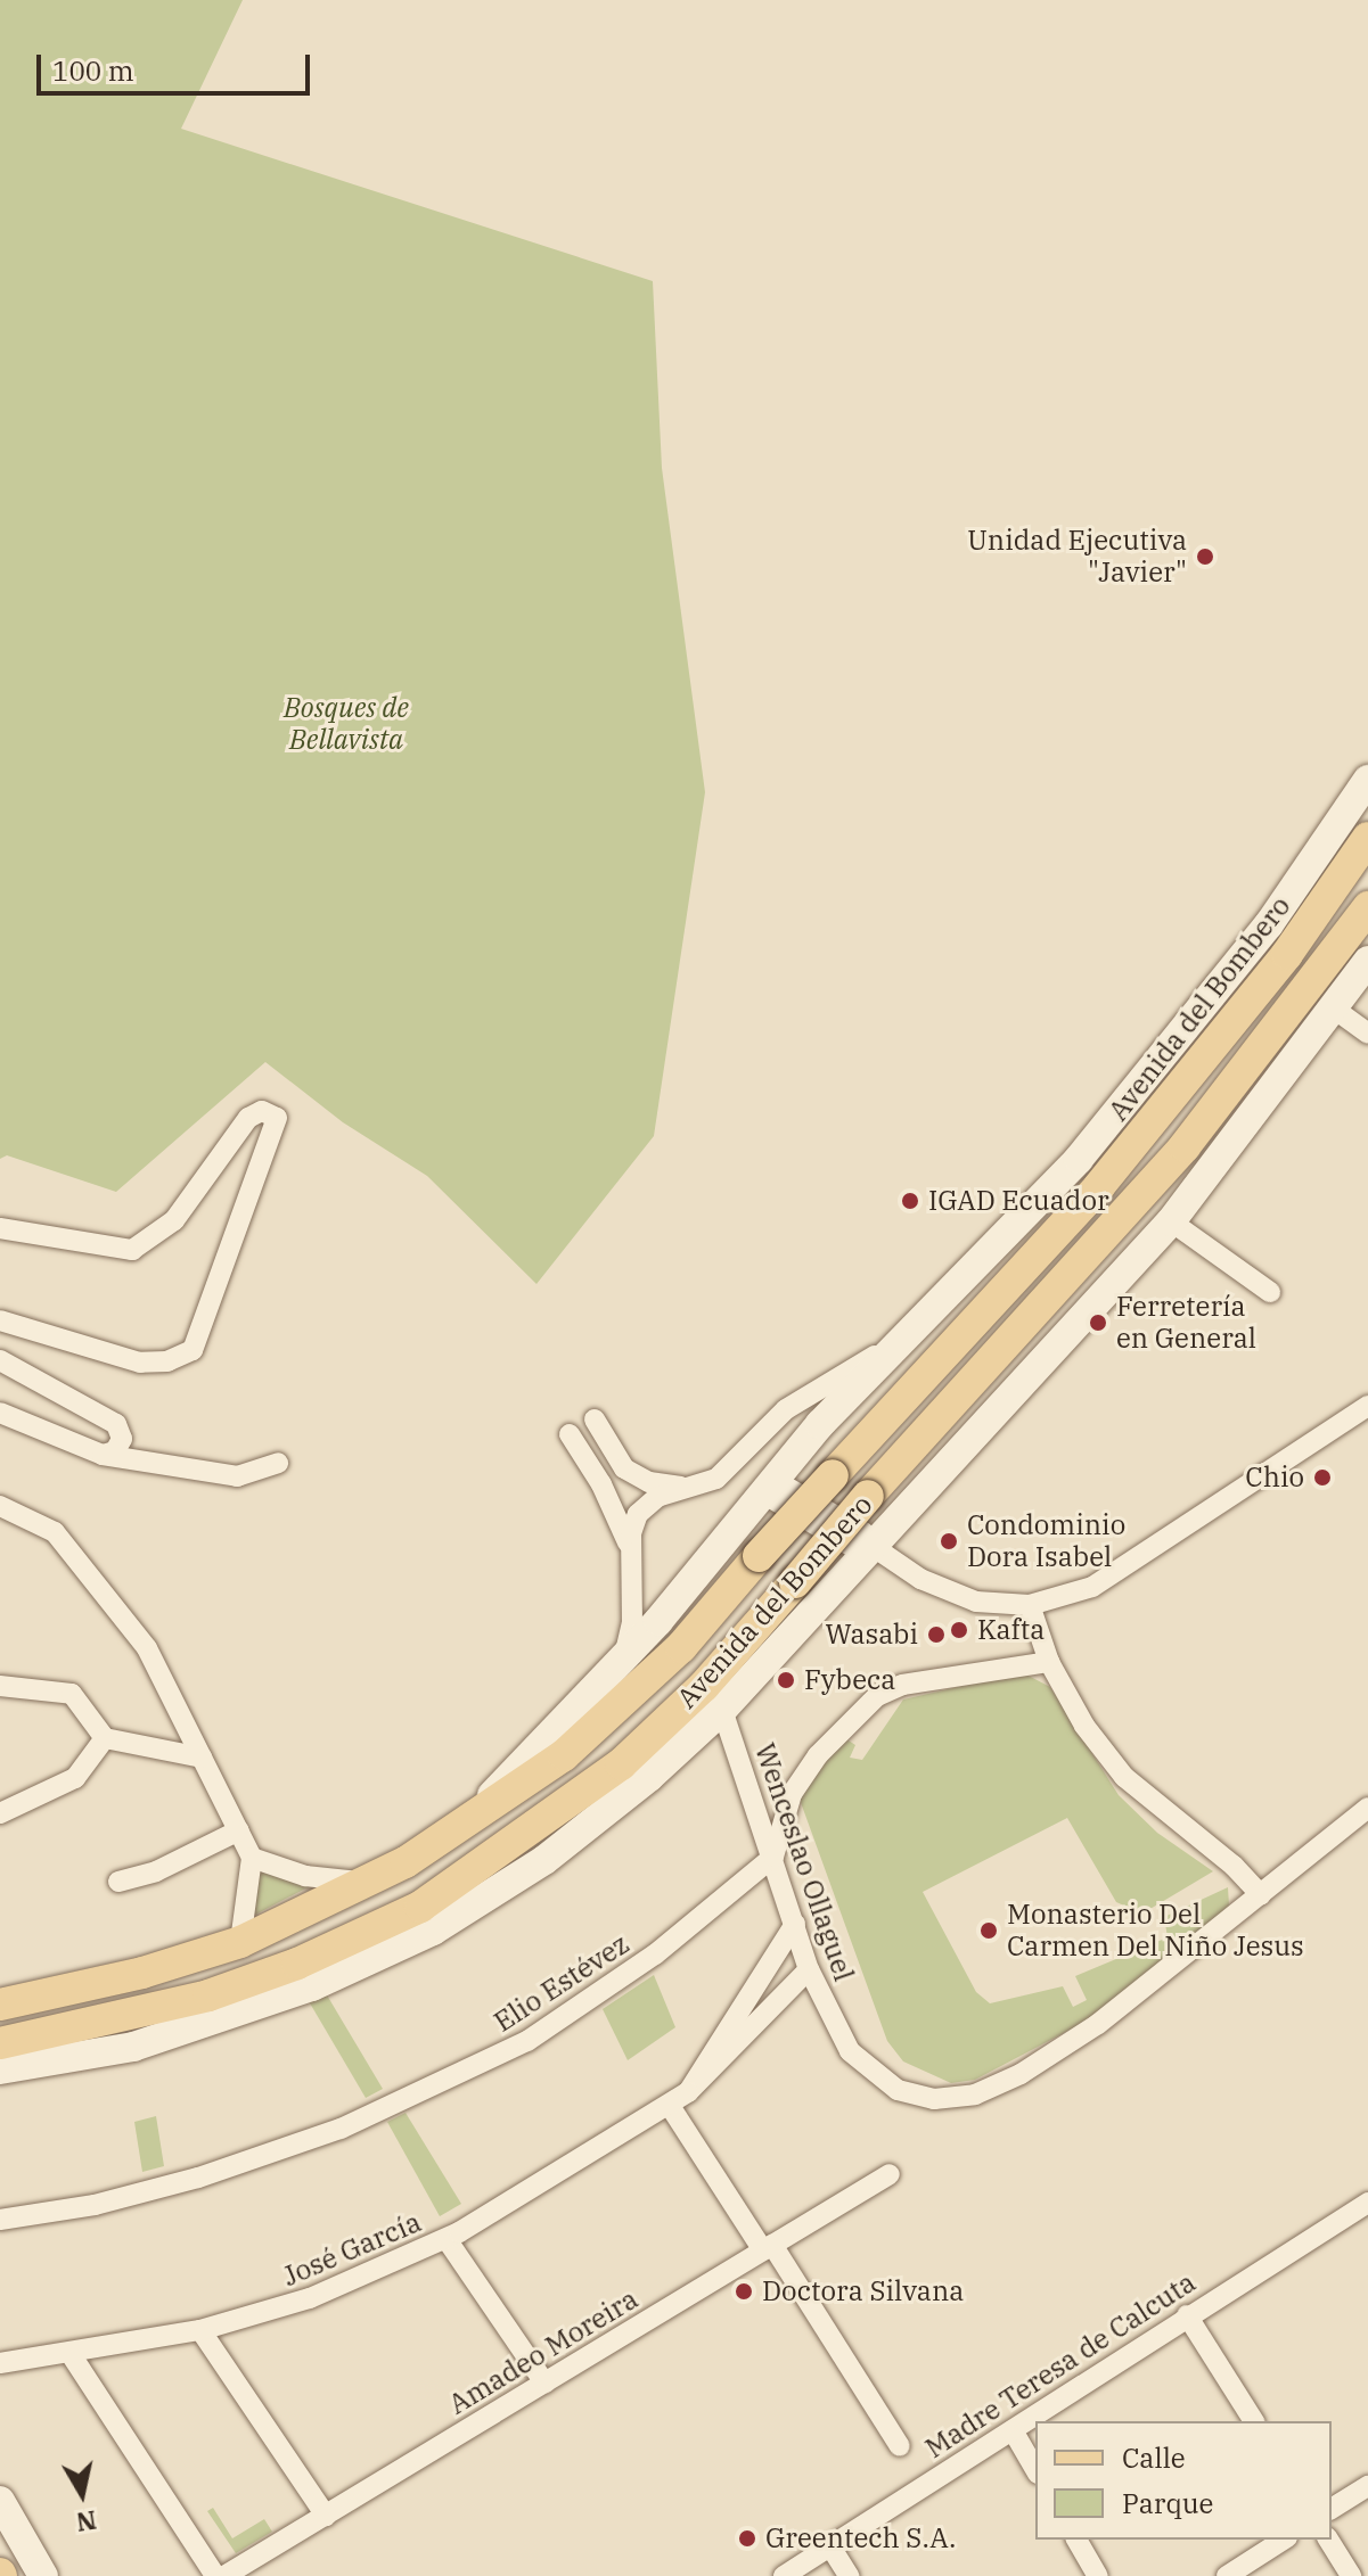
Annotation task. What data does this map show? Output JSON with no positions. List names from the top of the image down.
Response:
{
  "streets": {
    "main road": ["Avenida del Bombero"],
    "street": [
      "Wenceslao Ollaguel",
      "Elio Estévez",
      "José García",
      "Amadeo Moreira",
      "Madre Teresa de Calcuta"
    ]
  },
  "crossings": [
    ["Avenida del Bombero", "Wenceslao Ollaguel"],
    ["Wenceslao Ollaguel", "Elio Estévez"],
    ["Wenceslao Ollaguel", "José García"]
  ],
  "parks": ["Bosques de Bellavista"],
  "places": [
    "Unidad Ejecutiva \"Javier\"",
    "IGAD Ecuador",
    "Ferretería en General",
    "Chio",
    "Condominio Dora Isabel",
    "Kafta",
    "Wasabi",
    "Fybeca",
    "Monasterio Del Carmen Del Niño Jesus",
    "Doctora Silvana",
    "Greentech S.A."
  ],
  "legend": ["Calle", "Parque"],
  "scale_bar": "100 m",
  "north": "bottom"
}
